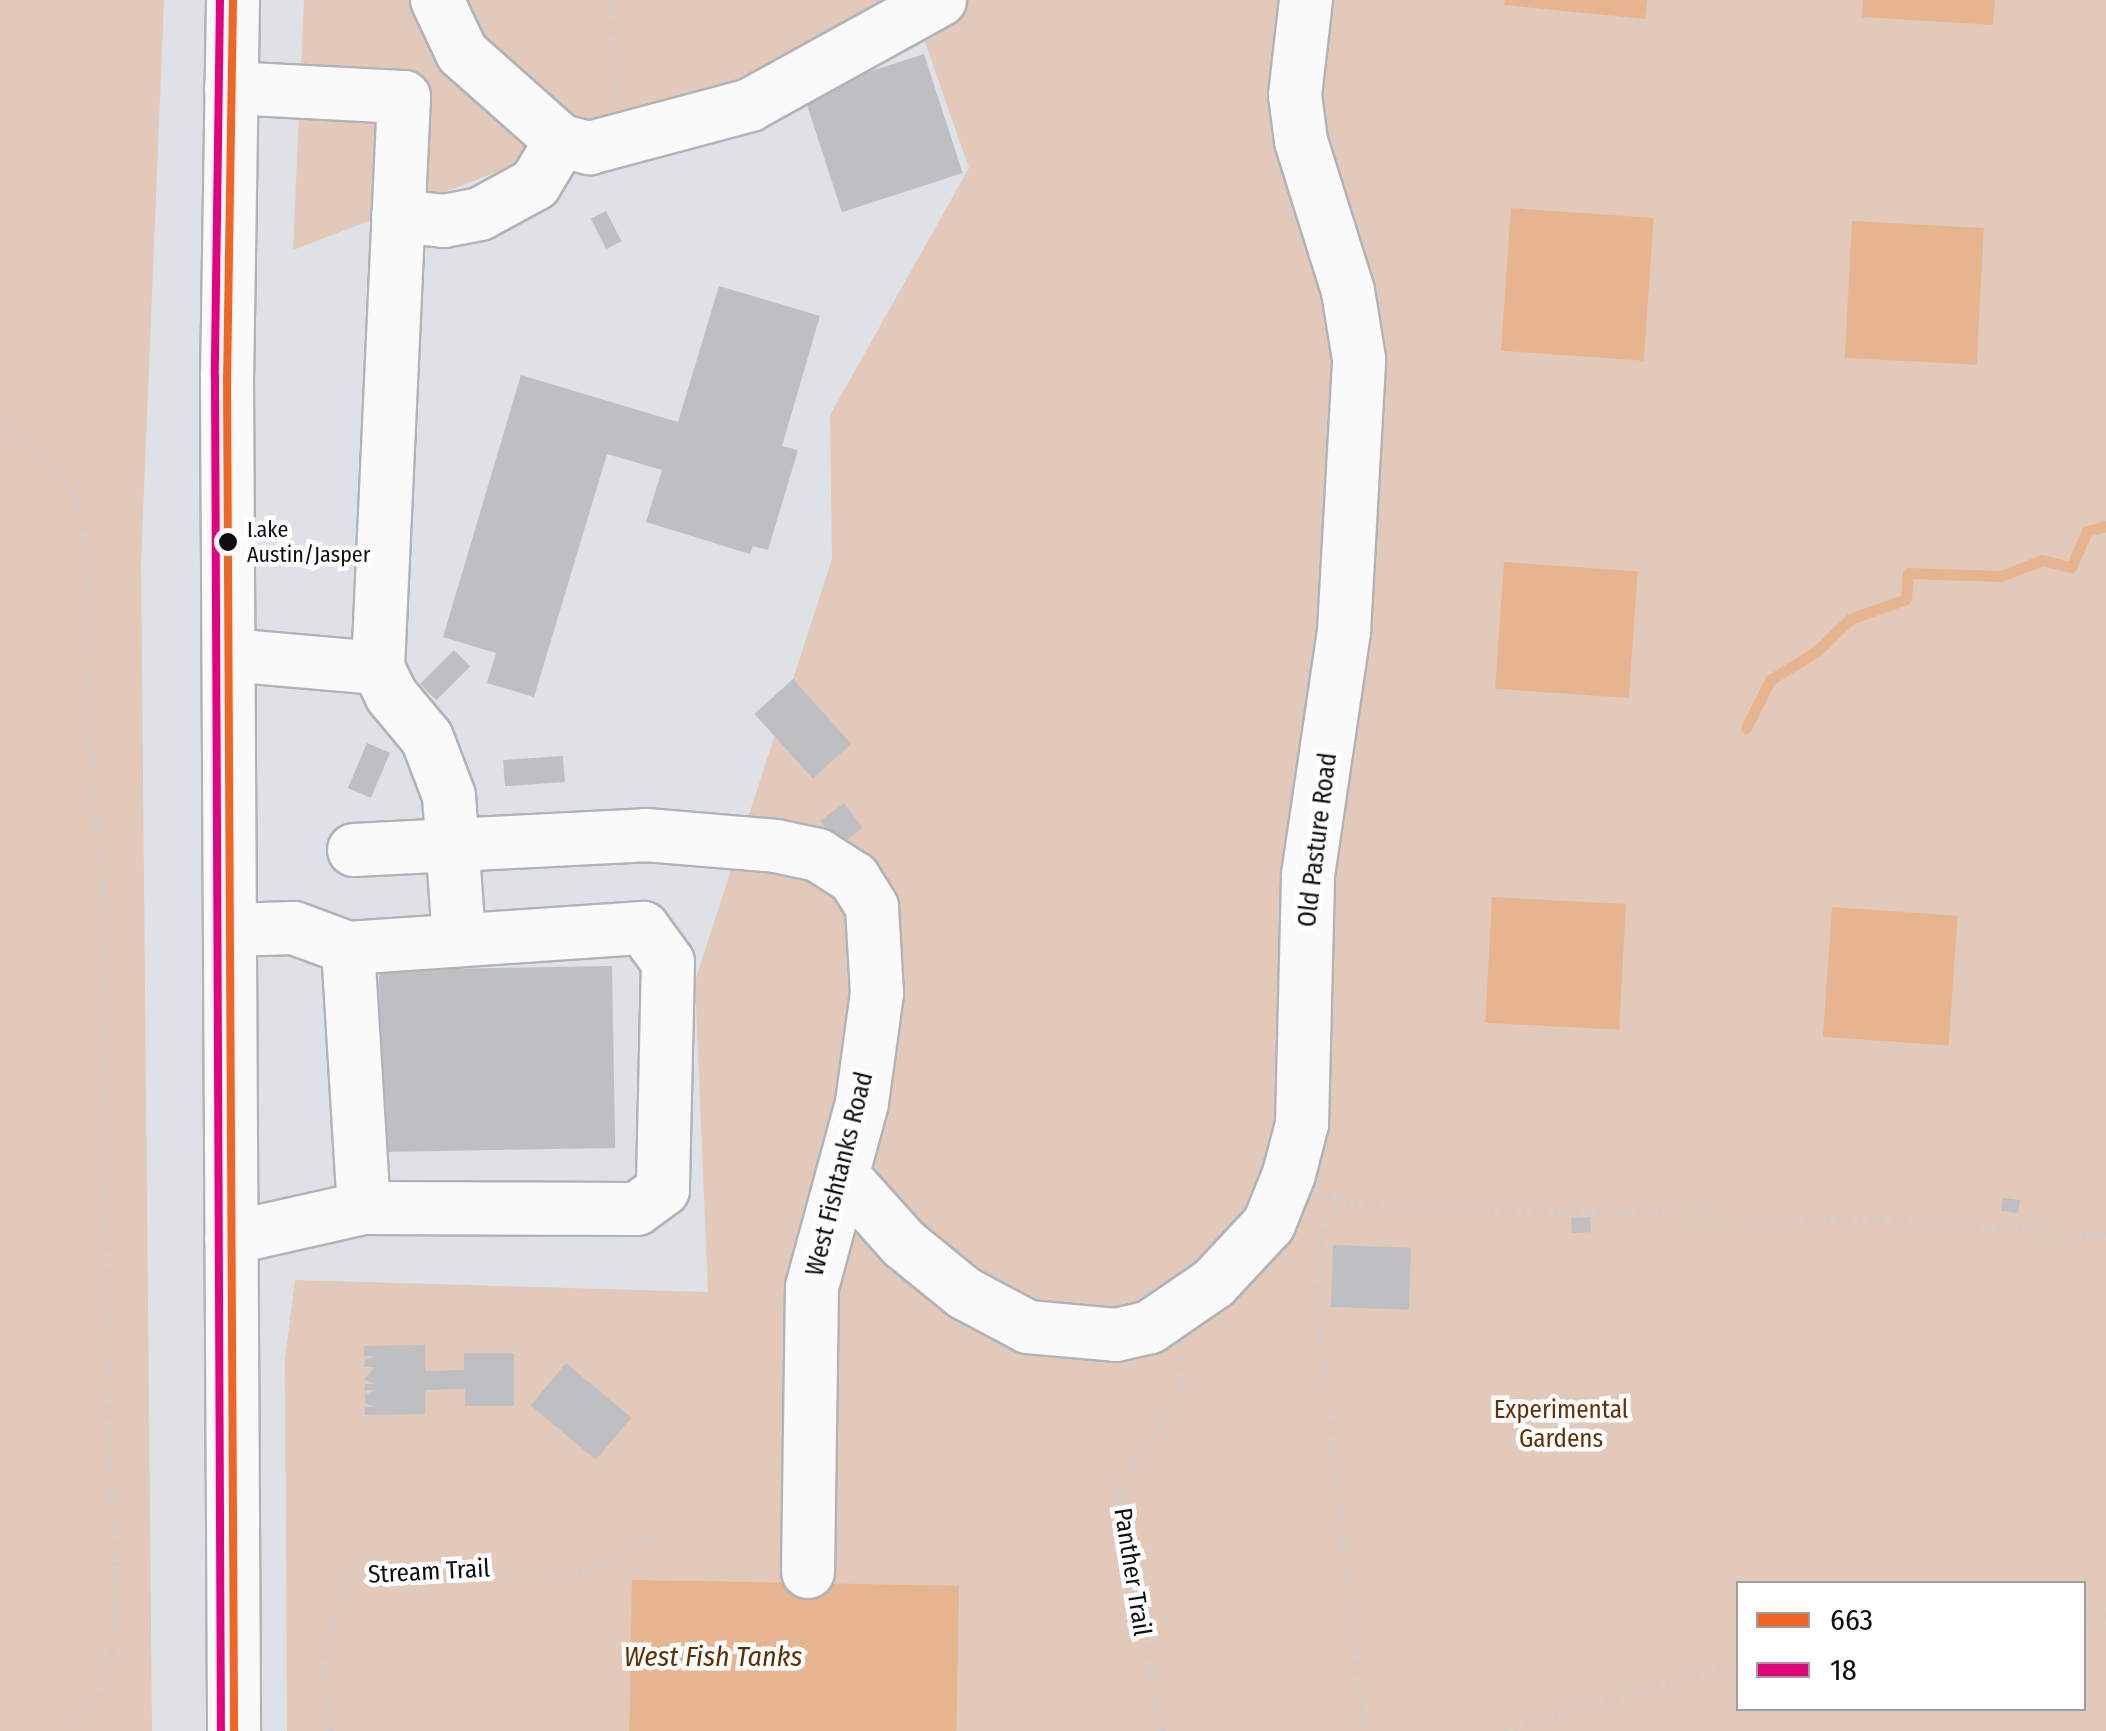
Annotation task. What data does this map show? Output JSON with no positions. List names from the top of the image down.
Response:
{
  "streets": {
    "street": ["Old Pasture Road", "West Fishtanks Road"],
    "path": ["Stream Trail", "Panther Trail"]
  },
  "crossings": [
    ["Old Pasture Road", "West Fishtanks Road"],
    ["Old Pasture Road", "Panther Trail"]
  ],
  "water": ["West Fish Tanks"],
  "parks": ["Experimental Gardens"],
  "places": ["Lake Austin/Jasper"],
  "lines": ["transit line 663", "transit line 18"],
  "legend": ["663", "18"]
}
